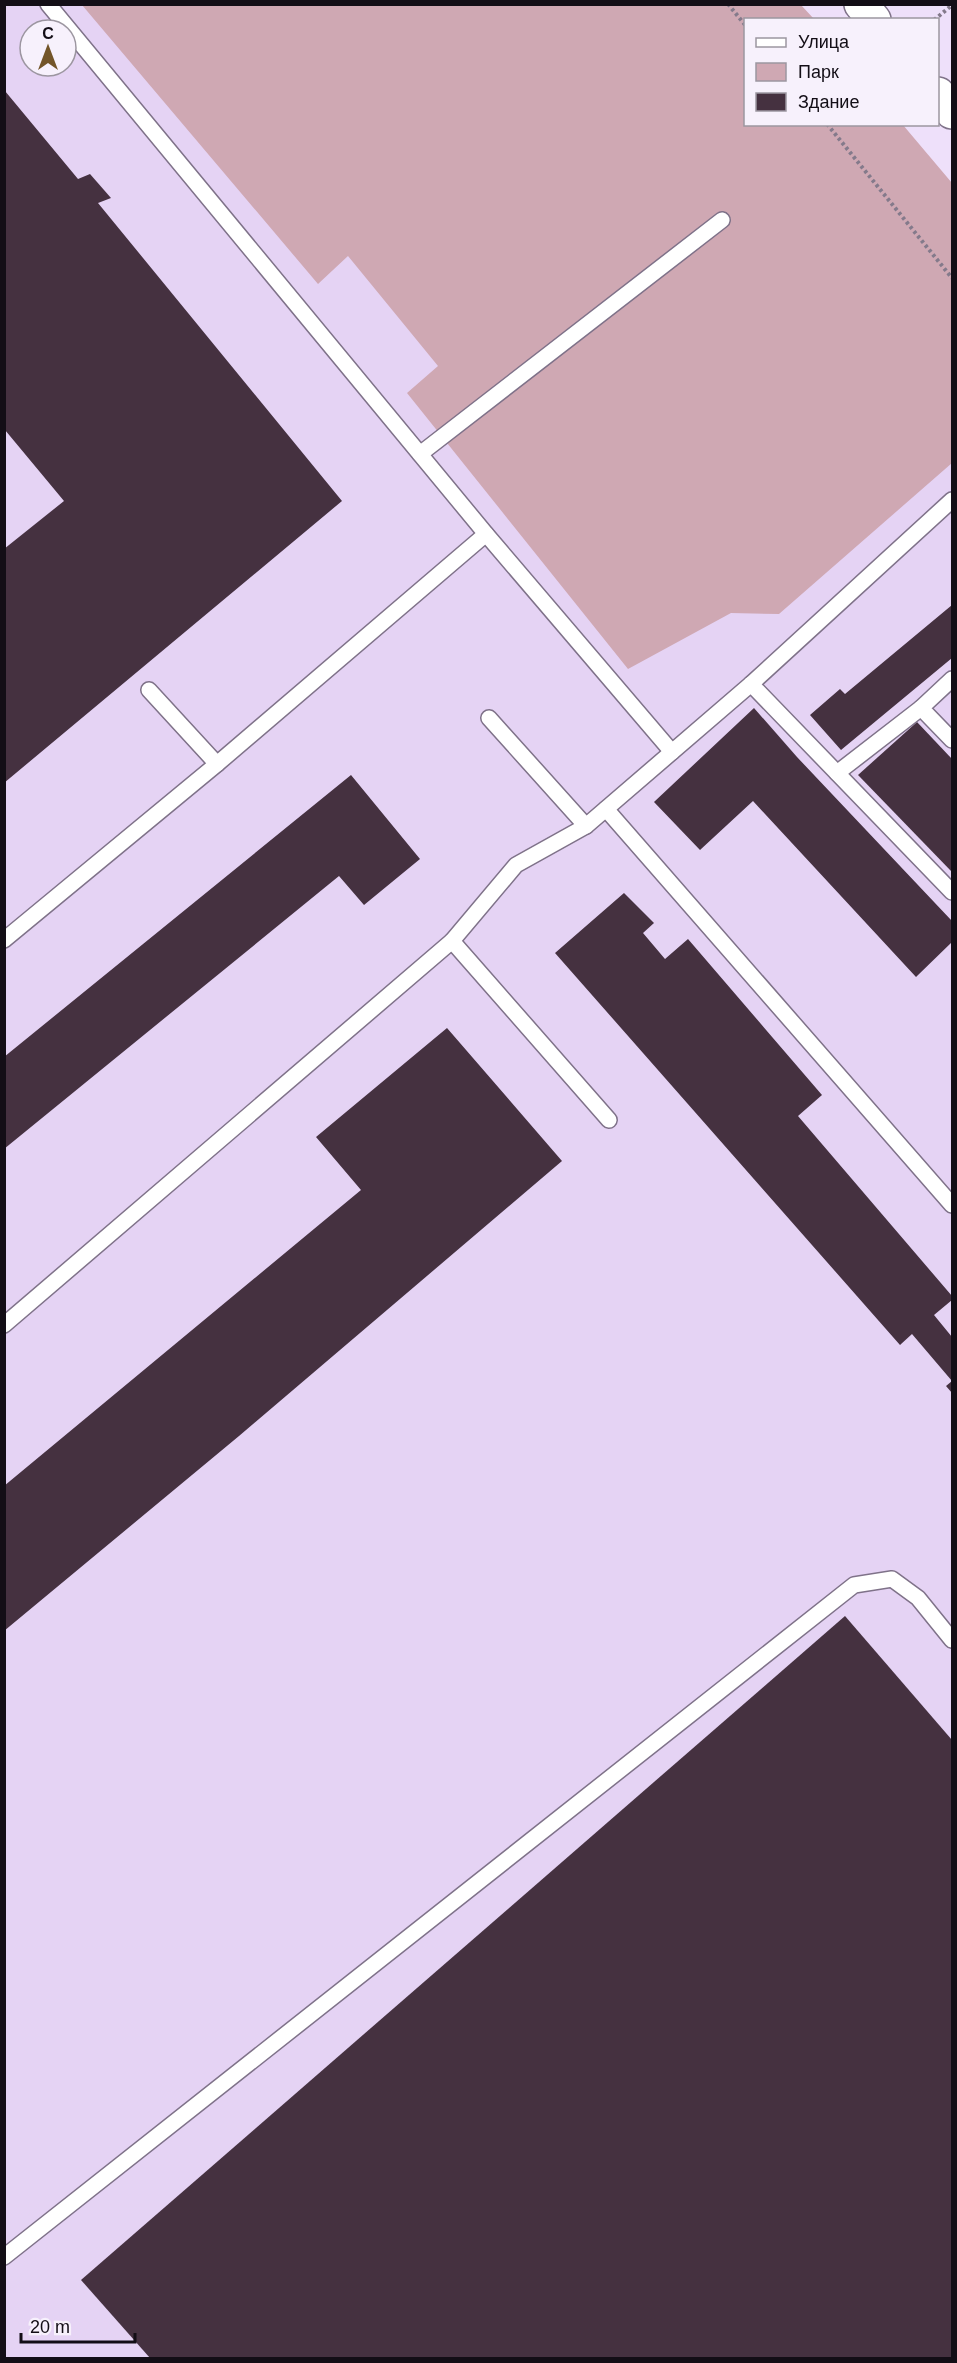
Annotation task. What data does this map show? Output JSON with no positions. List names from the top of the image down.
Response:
{
  "legend": ["Улица", "Парк", "Здание"],
  "scale_bar": "20 m",
  "north": "top"
}
